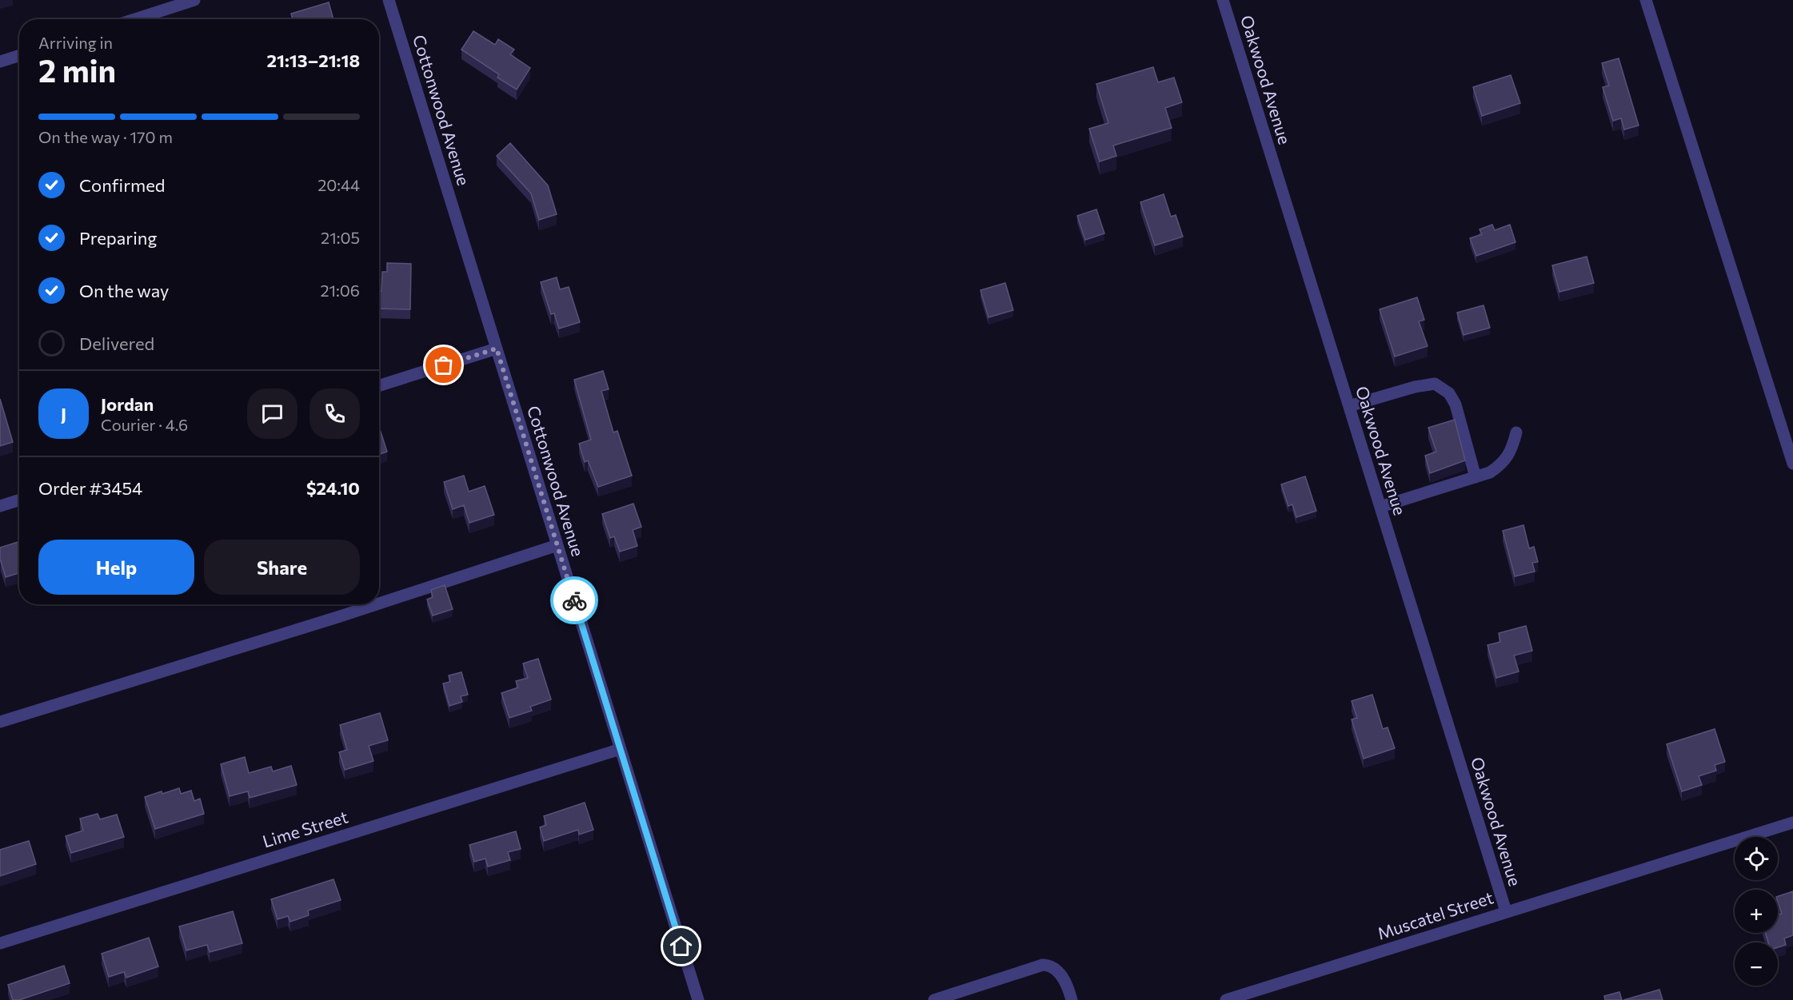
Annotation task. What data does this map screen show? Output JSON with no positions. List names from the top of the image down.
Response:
{
  "streets": {
    "street": [
      "Oakwood Avenue",
      "Cottonwood Avenue",
      "Lime Street",
      "Muscatel Street"
    ]
  },
  "crossings": [
    ["Oakwood Avenue", "Muscatel Street"],
    ["Cottonwood Avenue", "Lime Street"]
  ],
  "page": {
    "heading": ["2 min", "Arriving in", "21:13–21:18"],
    "panel": [
      "Jordan",
      "Courier · 4.6",
      "Order #3454",
      "$24.10"
    ],
    "bar": "On the way · 170 m",
    "list": [
      ["Confirmed", "20:44"],
      ["Preparing", "21:05"],
      ["On the way", "21:06"],
      "Delivered"
    ],
    "round": "J",
    "buttons": ["Help", "Share"],
    "map_buttons": ["+", "−"]
  }
}
